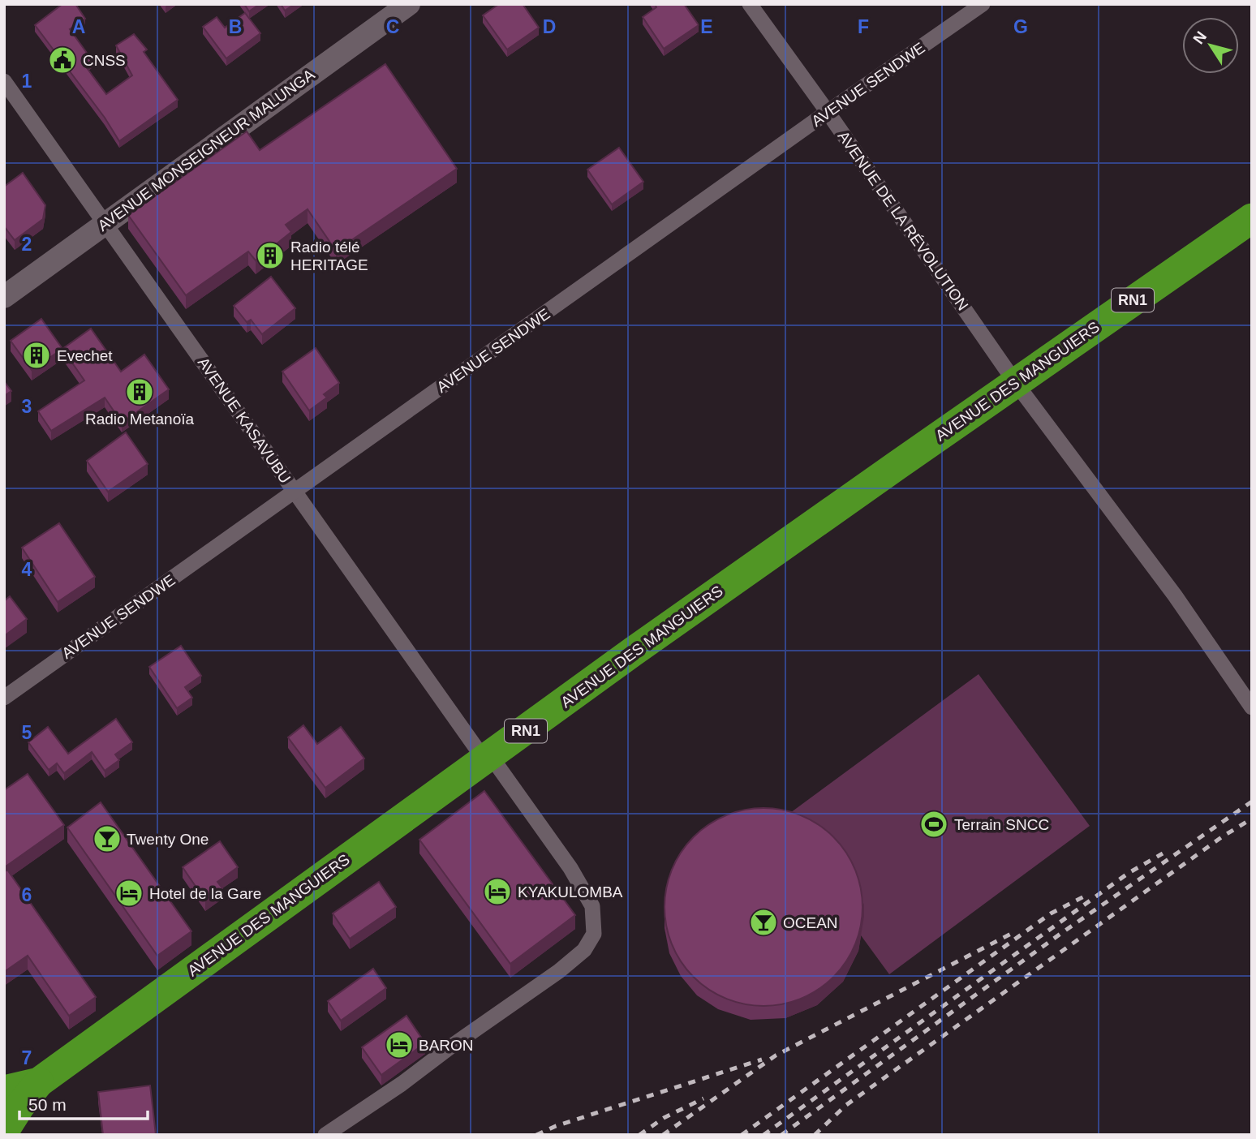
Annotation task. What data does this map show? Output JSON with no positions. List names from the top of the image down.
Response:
{
  "streets": {
    "highway": ["RN1", "AVENUE DES MANGUIERS"],
    "street": [
      "AVENUE SENDWE",
      "AVENUE MONSEIGNEUR MALUNGA",
      "AVENUE DE LA RÉVOLUTION",
      "AVENUE KASAVUBU"
    ]
  },
  "crossings": [
    ["AVENUE SENDWE", "AVENUE DE LA RÉVOLUTION"],
    ["AVENUE SENDWE", "AVENUE KASAVUBU"],
    ["AVENUE MONSEIGNEUR MALUNGA", "AVENUE KASAVUBU"],
    ["AVENUE DE LA RÉVOLUTION", "AVENUE DES MANGUIERS"],
    ["RN1", "AVENUE DES MANGUIERS"],
    ["AVENUE DES MANGUIERS", "AVENUE KASAVUBU"]
  ],
  "places": {
    "public building": ["CNSS"],
    "building": ["Radio télé HERITAGE", "Evechet", "Radio Metanoïa"],
    "sports": ["Terrain SNCC"],
    "bar": ["Twenty One", "OCEAN"],
    "hotel": ["KYAKULOMBA", "Hotel de la Gare", "BARON"]
  },
  "scale_bar": "50 m",
  "north": "top left",
  "grid": {
    "columns": [
      "A",
      "B",
      "C",
      "D",
      "E",
      "F",
      "G"
    ],
    "rows": [
      "1",
      "2",
      "3",
      "4",
      "5",
      "6",
      "7"
    ]
  }
}
